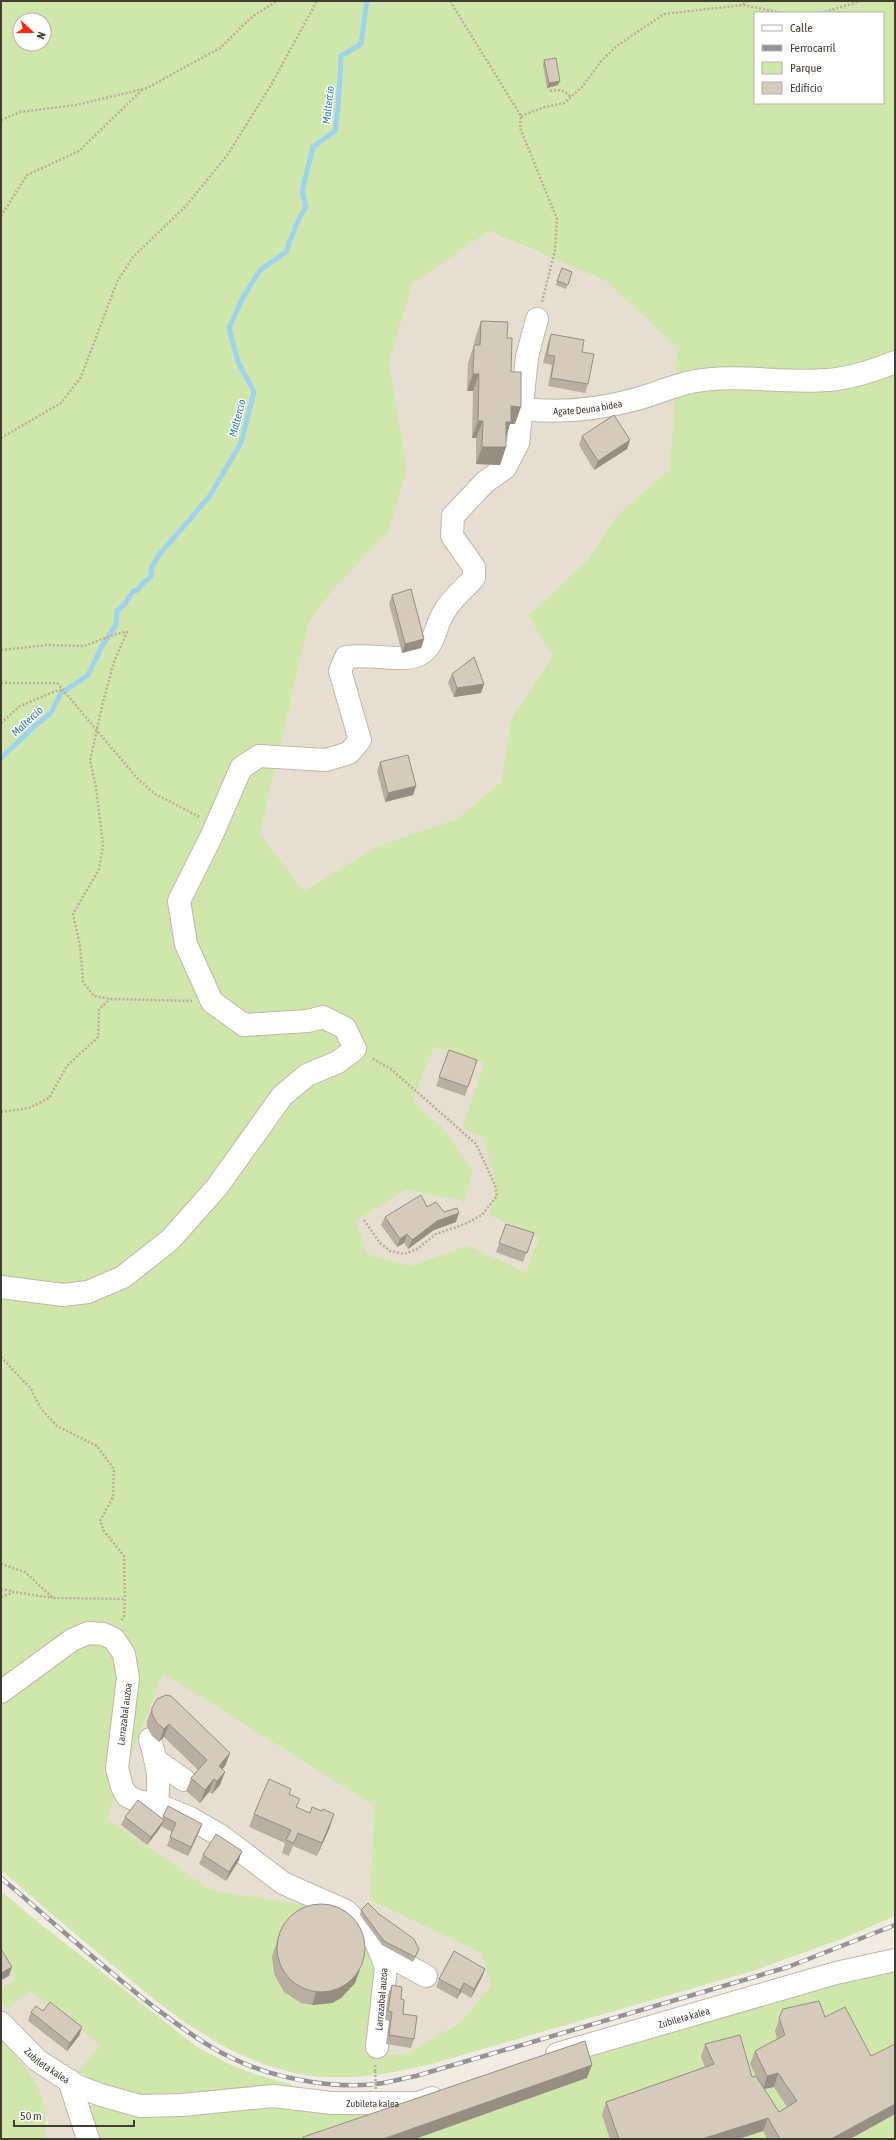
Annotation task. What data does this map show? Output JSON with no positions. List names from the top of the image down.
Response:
{
  "streets": {
    "street": ["Agate Deuna bidea", "Larrazabal auzoa", "Zubileta kalea"]
  },
  "water": ["Maltercio"],
  "legend": [
    "Calle",
    "Ferrocarril",
    "Parque",
    "Edificio"
  ],
  "scale_bar": "50 m",
  "north": "right"
}
